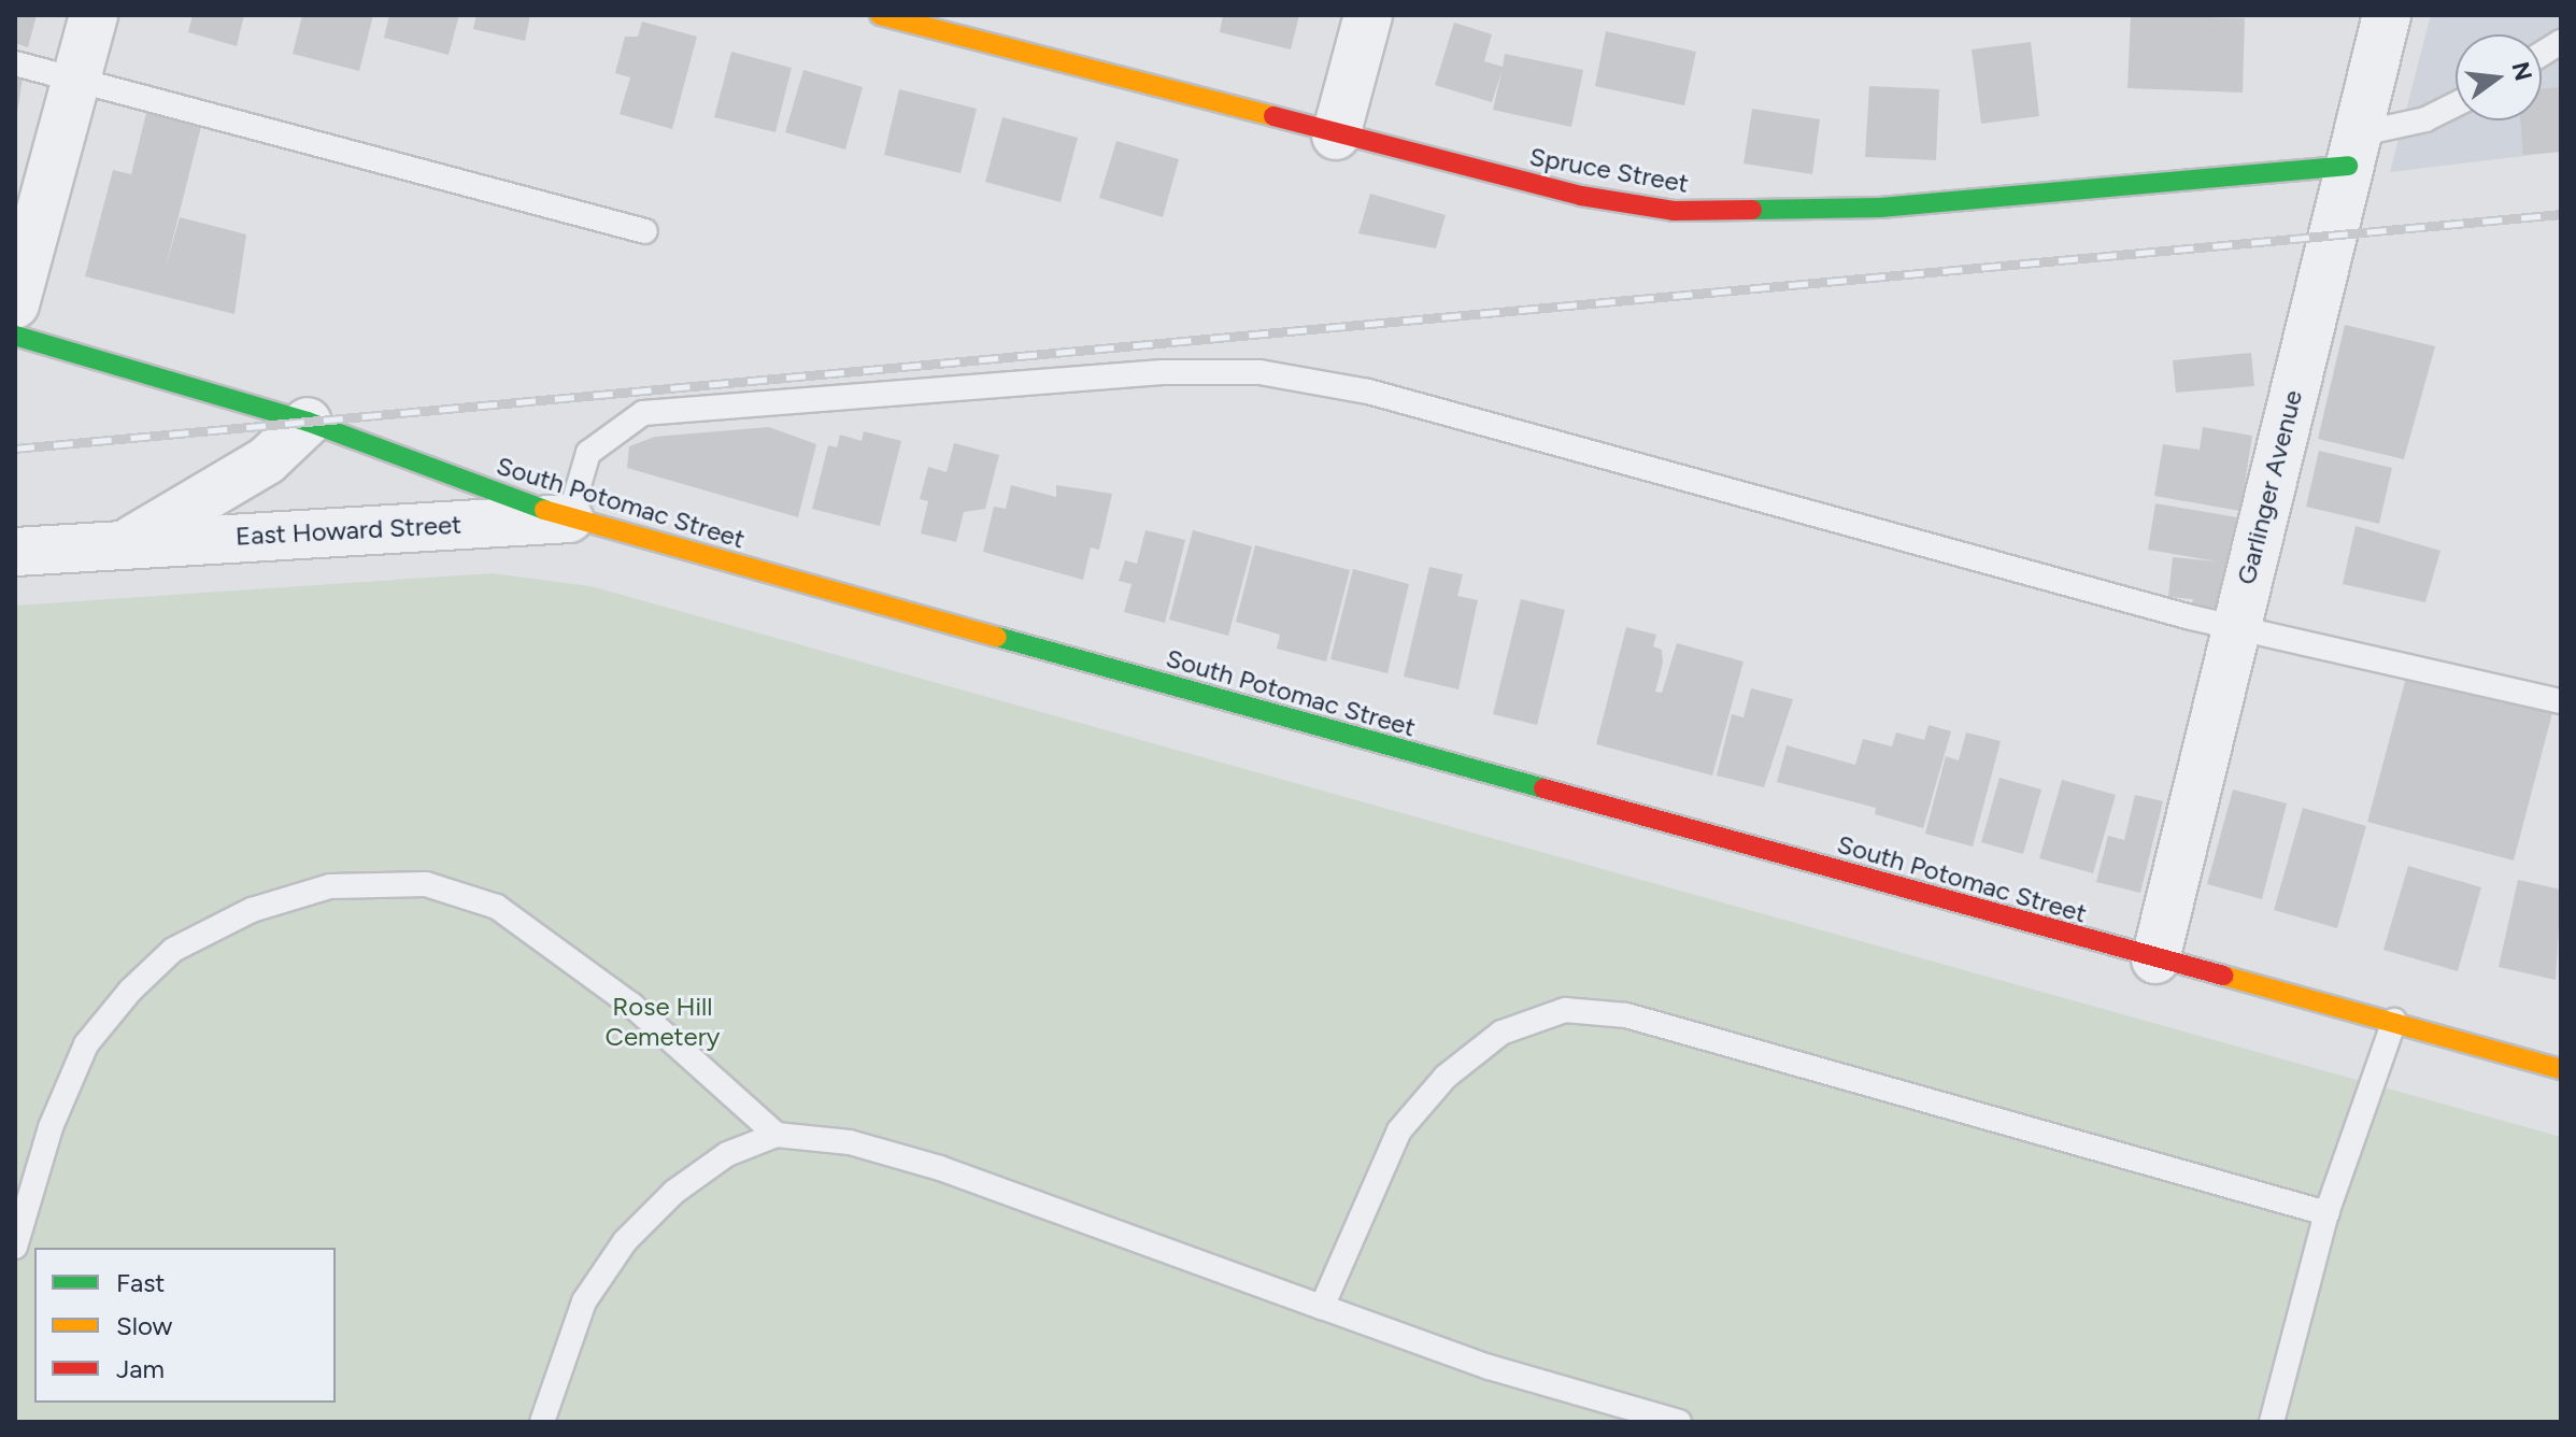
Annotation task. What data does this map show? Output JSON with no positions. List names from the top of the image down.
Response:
{
  "streets": {
    "main road": ["Spruce Street", "South Potomac Street"],
    "street": ["Garlinger Avenue", "East Howard Street"]
  },
  "crossings": [
    ["Spruce Street", "Garlinger Avenue"],
    ["Garlinger Avenue", "South Potomac Street"],
    ["South Potomac Street", "East Howard Street"]
  ],
  "parks": ["Rose Hill Cemetery"],
  "legend": ["Fast", "Slow", "Jam"],
  "north": "right"
}
